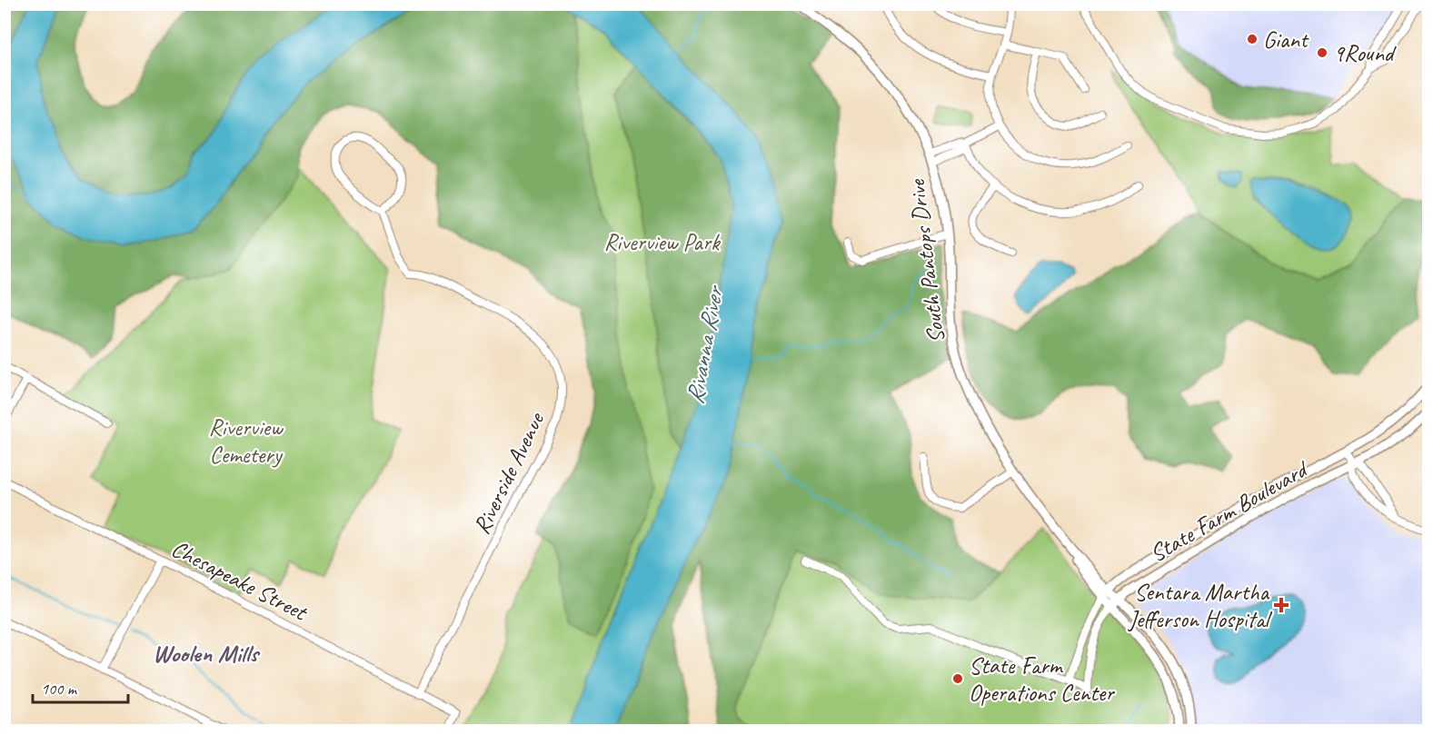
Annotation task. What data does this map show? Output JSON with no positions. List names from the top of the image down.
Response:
{
  "streets": {
    "street": [
      "South Pantops Drive",
      "Riverside Avenue",
      "State Farm Boulevard",
      "Chesapeake Street"
    ]
  },
  "crossings": [
    ["South Pantops Drive", "State Farm Boulevard"],
    ["Riverside Avenue", "Chesapeake Street"]
  ],
  "districts": ["Woolen Mills"],
  "water": ["Rivanna River"],
  "parks": ["Riverview Park", "Riverview Cemetery"],
  "places": {
    "other": ["Giant", "9Round", "State Farm Operations Center"],
    "health": ["Sentara Martha Jefferson Hospital"]
  },
  "scale_bar": "100 m"
}
